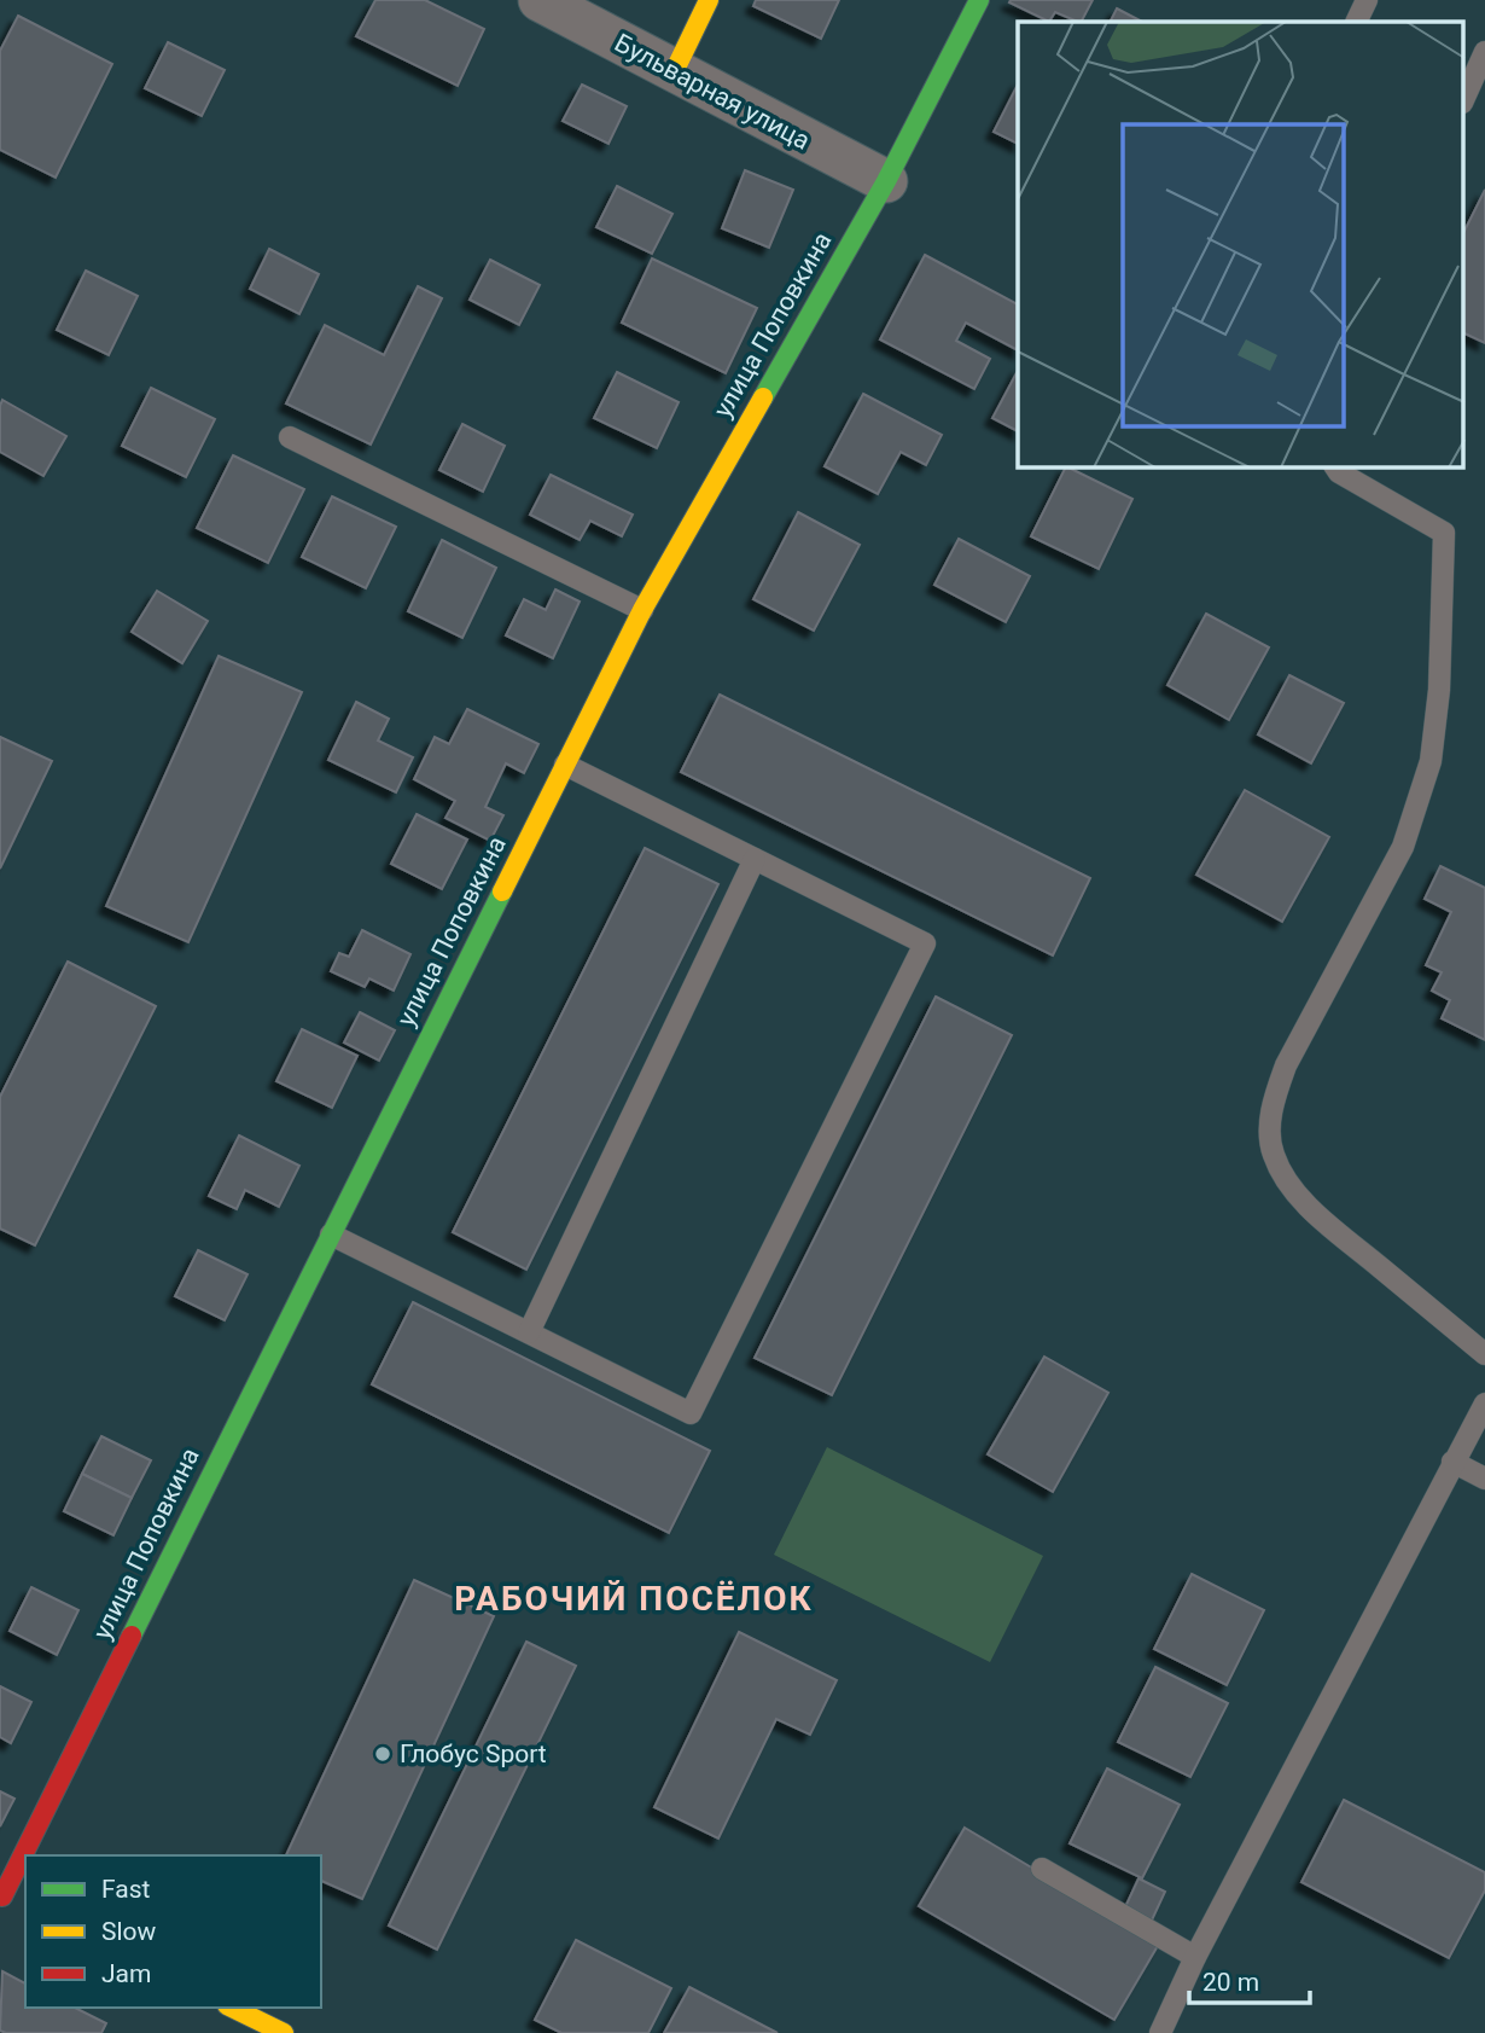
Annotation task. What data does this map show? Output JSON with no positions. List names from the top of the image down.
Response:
{
  "streets": {
    "street": ["Бульварная улица", "улица Поповкина"]
  },
  "crossings": [
    ["Бульварная улица", "улица Поповкина"]
  ],
  "districts": ["РАБОЧИЙ ПОСЁЛОК"],
  "places": ["Глобус Sport"],
  "legend": ["Fast", "Slow", "Jam"],
  "scale_bar": "20 m"
}
